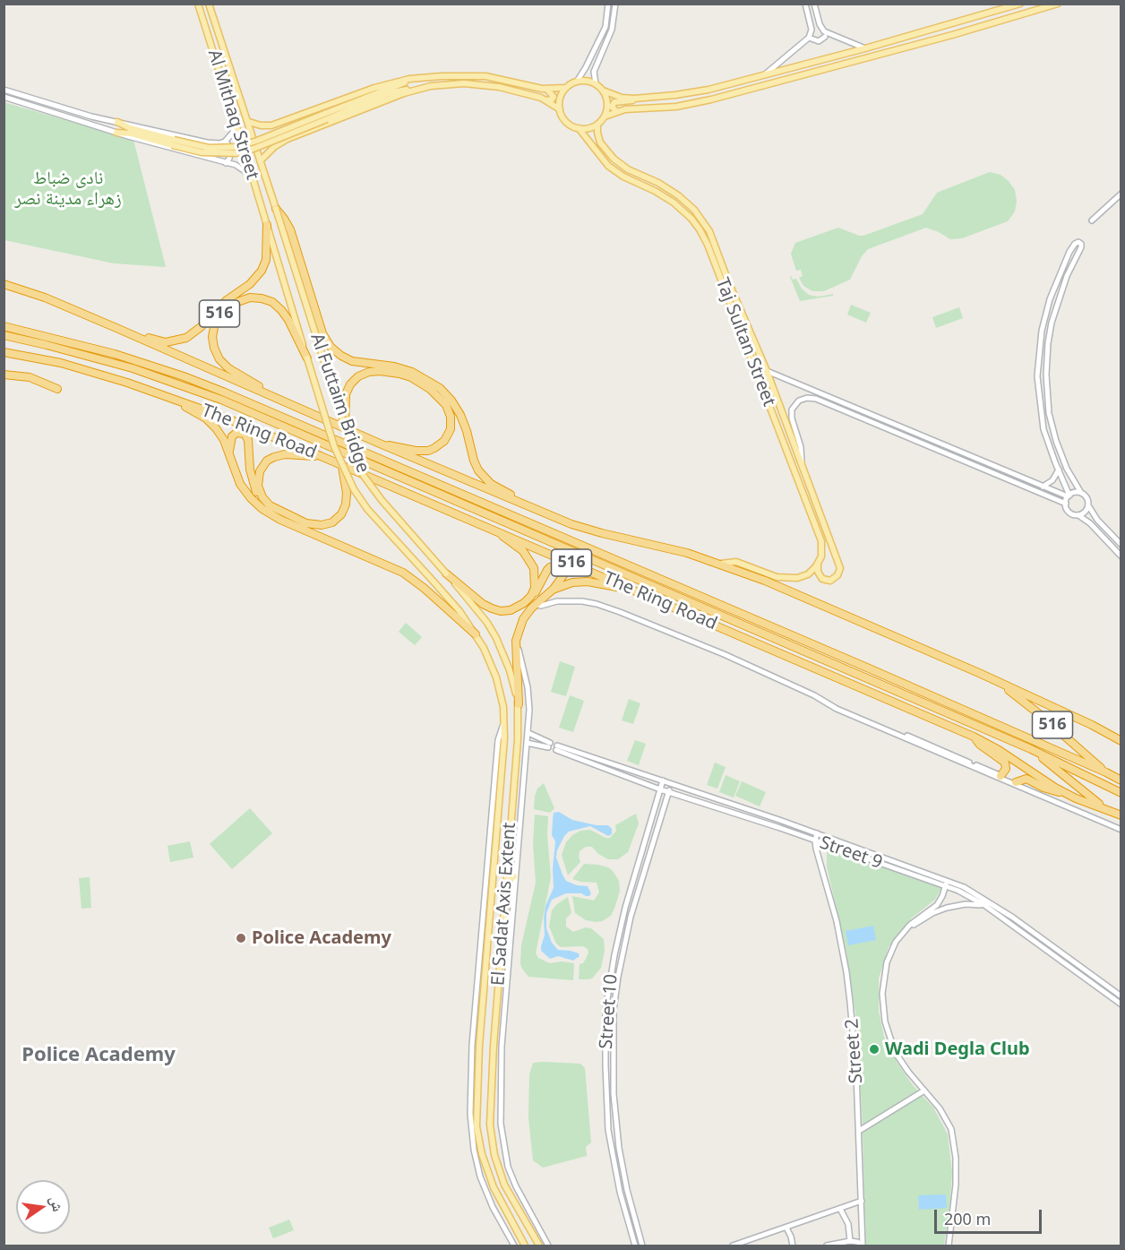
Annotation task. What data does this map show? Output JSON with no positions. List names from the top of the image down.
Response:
{
  "streets": {
    "highway": ["516", "The Ring Road"],
    "main road": [
      "Al Mithaq Street",
      "Taj Sultan Street",
      "Al Futtaim Bridge",
      "El Sadat Axis Extent"
    ],
    "street": ["Street 9", "Street 10", "Street 2"]
  },
  "crossings": [
    ["Al Mithaq Street", "516"],
    ["Al Mithaq Street", "Al Futtaim Bridge"],
    ["516", "Al Futtaim Bridge"],
    ["516", "The Ring Road"],
    ["516", "El Sadat Axis Extent"],
    ["Al Futtaim Bridge", "El Sadat Axis Extent"],
    ["Street 9", "Street 10"],
    ["Street 9", "Street 2"]
  ],
  "districts": ["Police Academy"],
  "parks": ["نادى ضباط زهراء مدينة نصر"],
  "places": ["Police Academy", "Wadi Degla Club"],
  "scale_bar": "200 m",
  "north": "right"
}
